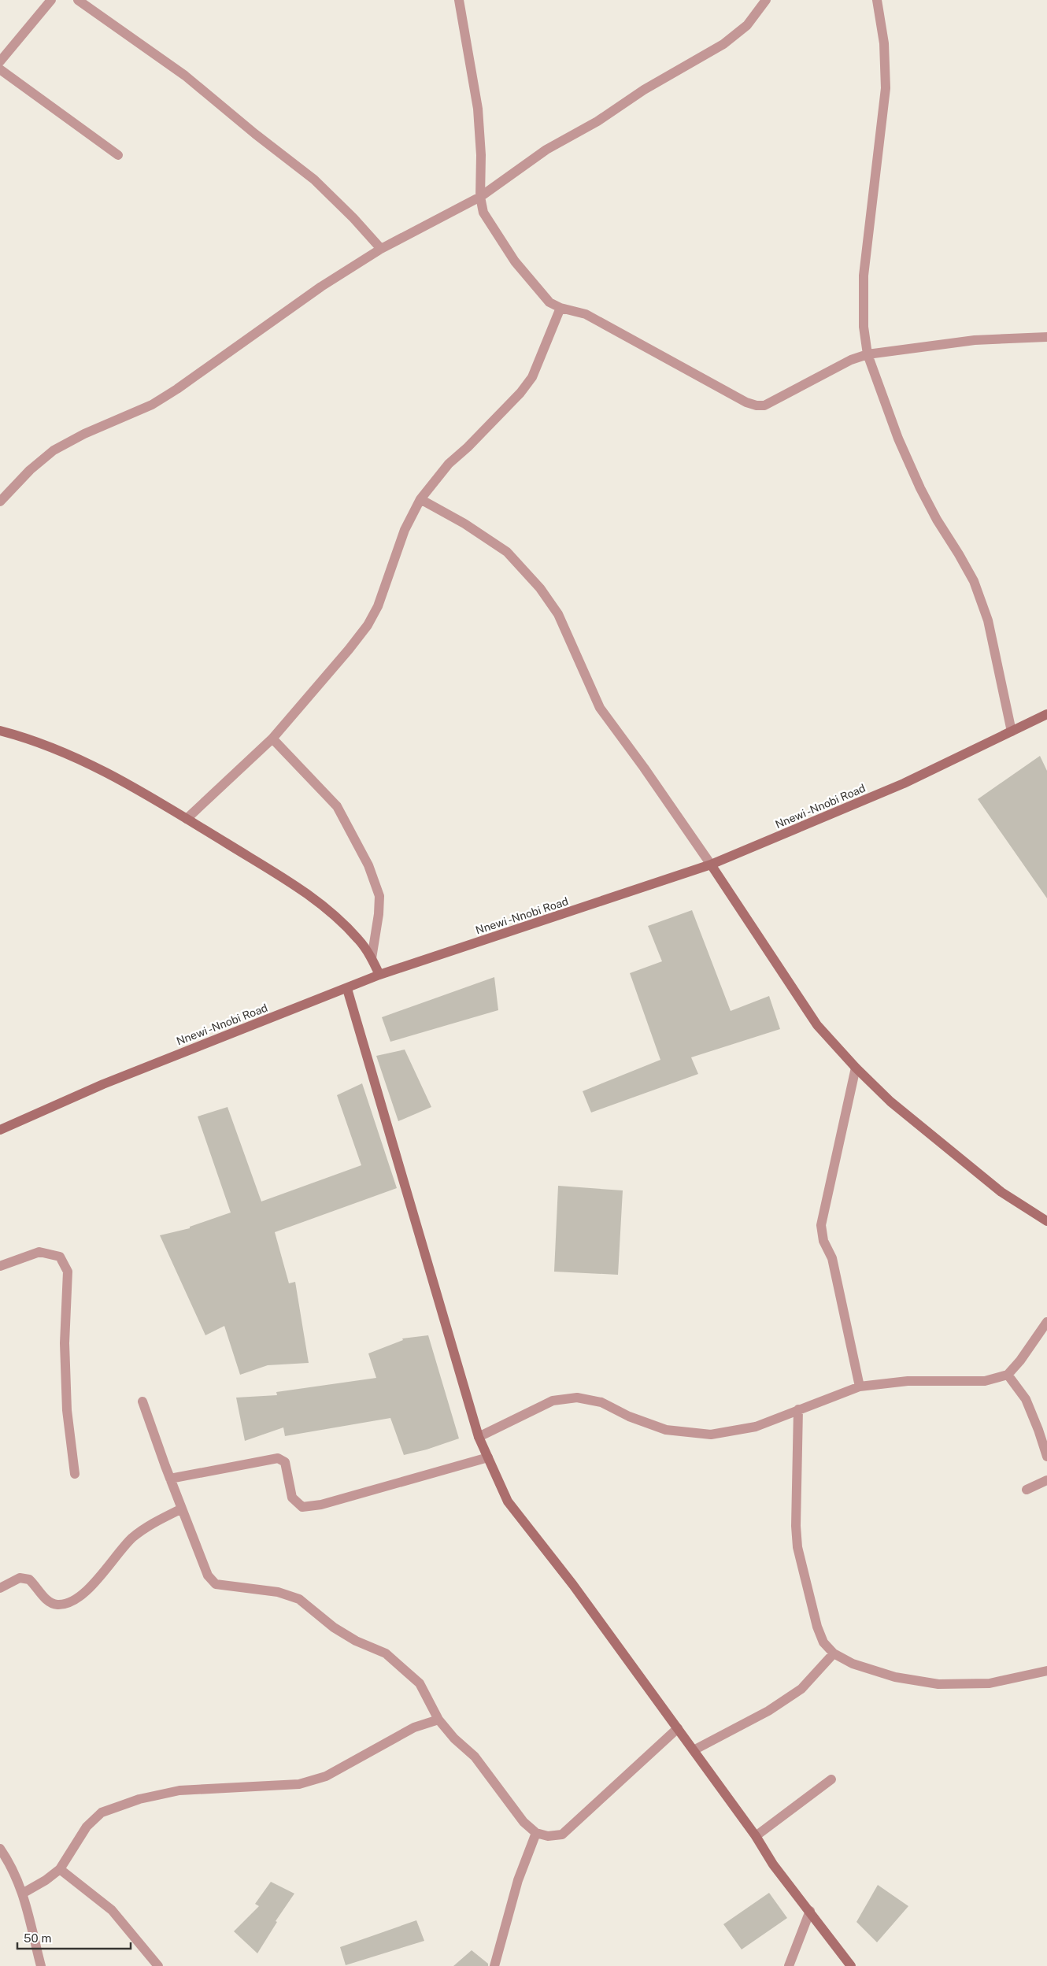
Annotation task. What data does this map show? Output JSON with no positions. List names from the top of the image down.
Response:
{
  "streets": {
    "street": ["Nnewi -Nnobi Road"]
  },
  "scale_bar": "50 m"
}
